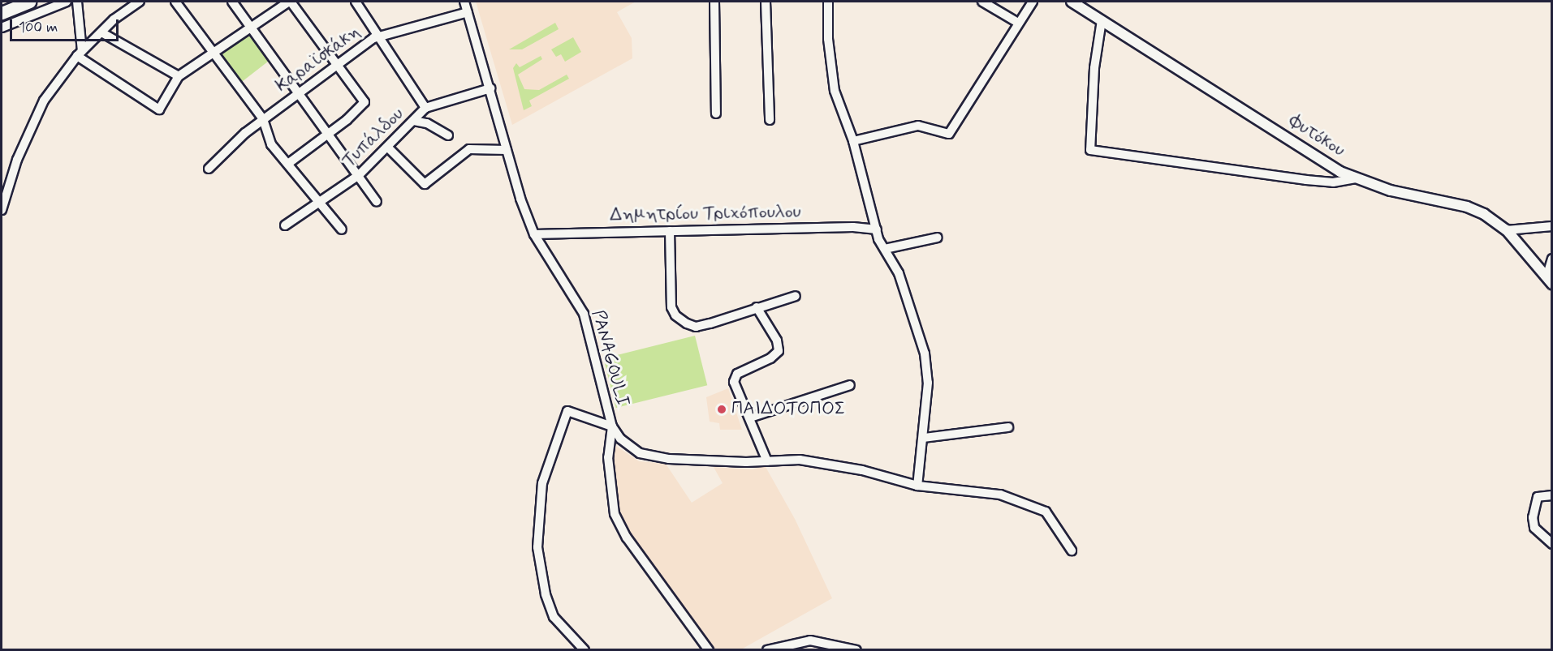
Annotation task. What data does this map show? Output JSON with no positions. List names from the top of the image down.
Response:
{
  "streets": {
    "street": [
      "Καραϊσκάκη",
      "Φυτόκου",
      "Τυπάλδου",
      "Δημητρίου Τριχόπουλου",
      "PANAGOULI"
    ]
  },
  "crossings": [
    ["Καραϊσκάκη", "PANAGOULI"],
    ["Τυπάλδου", "PANAGOULI"],
    ["Δημητρίου Τριχόπουλου", "PANAGOULI"]
  ],
  "places": ["ΠΑΙΔΟΤΟΠΟΣ"],
  "scale_bar": "100 m"
}
